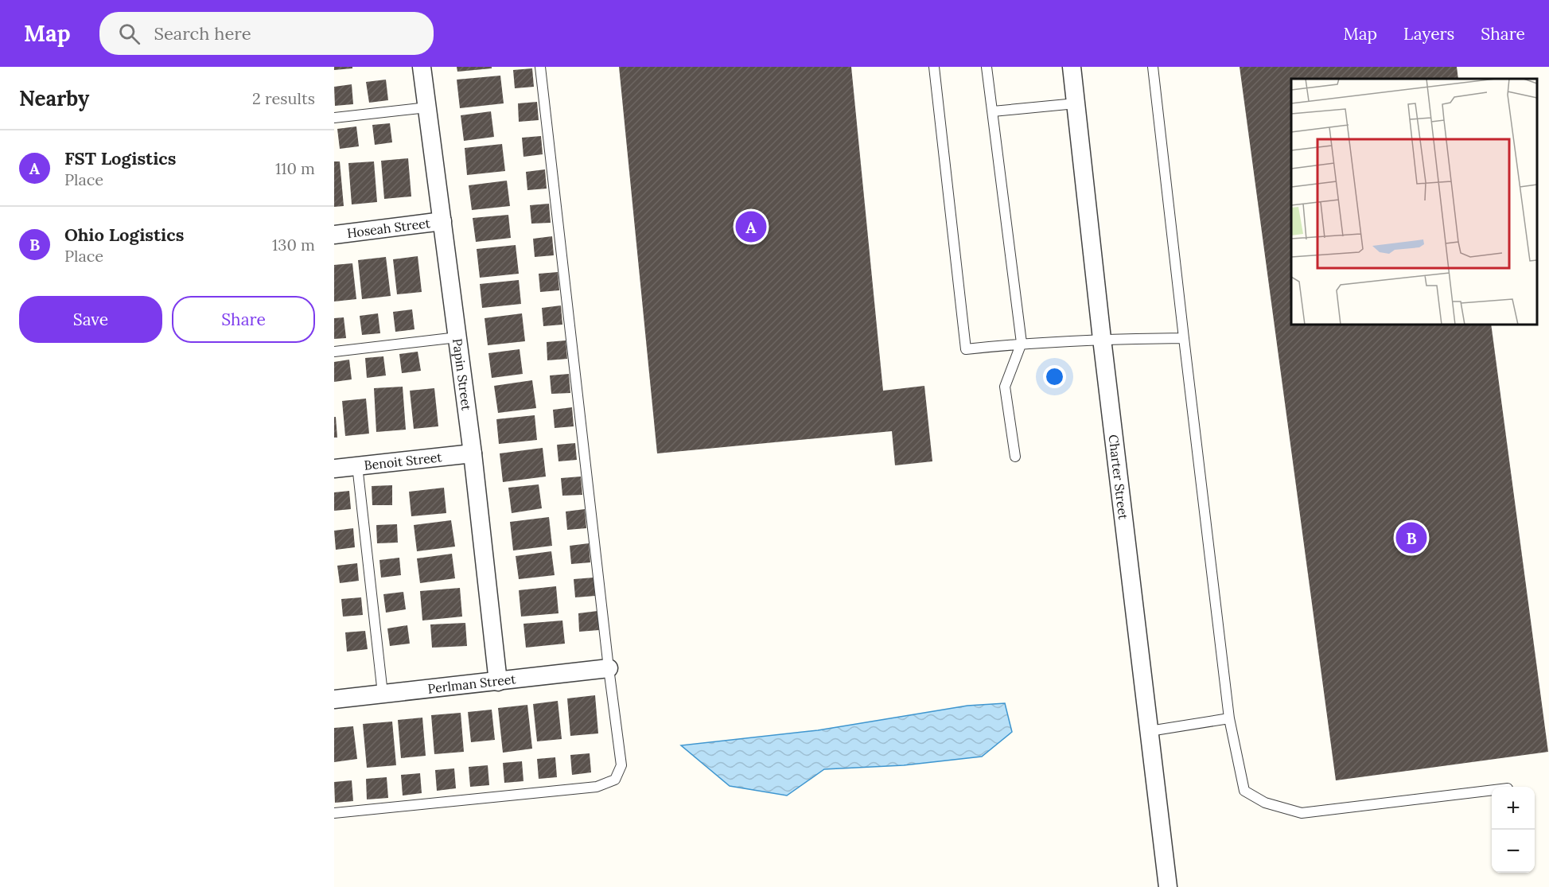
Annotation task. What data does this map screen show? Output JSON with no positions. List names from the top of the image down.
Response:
{
  "streets": {
    "street": [
      "Hoseah Street",
      "Papin Street",
      "Benoit Street",
      "Charter Street",
      "Perlman Street"
    ]
  },
  "crossings": [
    ["Hoseah Street", "Papin Street"],
    ["Papin Street", "Benoit Street"],
    ["Papin Street", "Perlman Street"]
  ],
  "page": {
    "header": "Map",
    "search": "Search here",
    "nav": ["Map", "Layers", "Share"],
    "heading": ["Nearby", "2 results"],
    "list": [
      {
        "mark": "A",
        "name": "FST Logistics",
        "note": "Place",
        "value": "110 m"
      },
      {
        "mark": "B",
        "name": "Ohio Logistics",
        "note": "Place",
        "value": "130 m"
      }
    ],
    "pins": ["A", "B"],
    "buttons": ["Save", "Share"],
    "map_buttons": ["+", "−"]
  }
}
